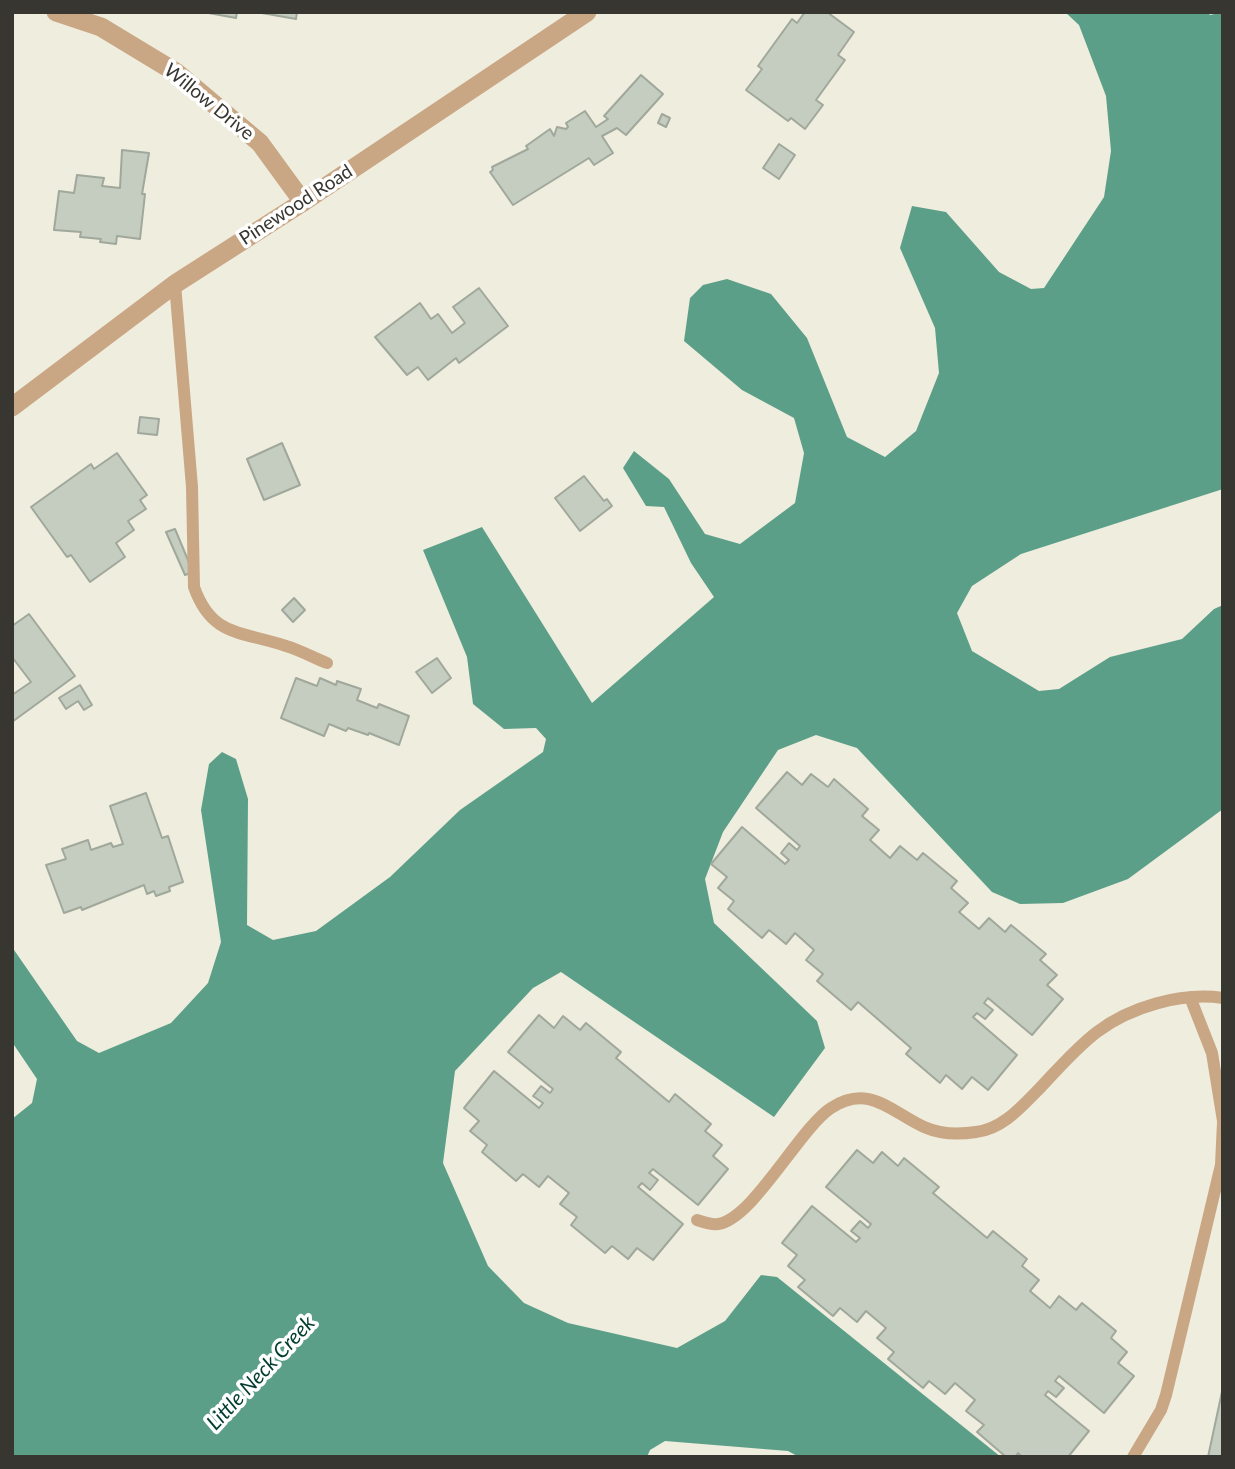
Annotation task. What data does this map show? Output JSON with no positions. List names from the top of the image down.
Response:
{
  "streets": {
    "street": ["Willow Drive", "Pinewood Road"]
  },
  "crossings": [
    ["Willow Drive", "Pinewood Road"]
  ],
  "water": ["Little Neck Creek"]
}
